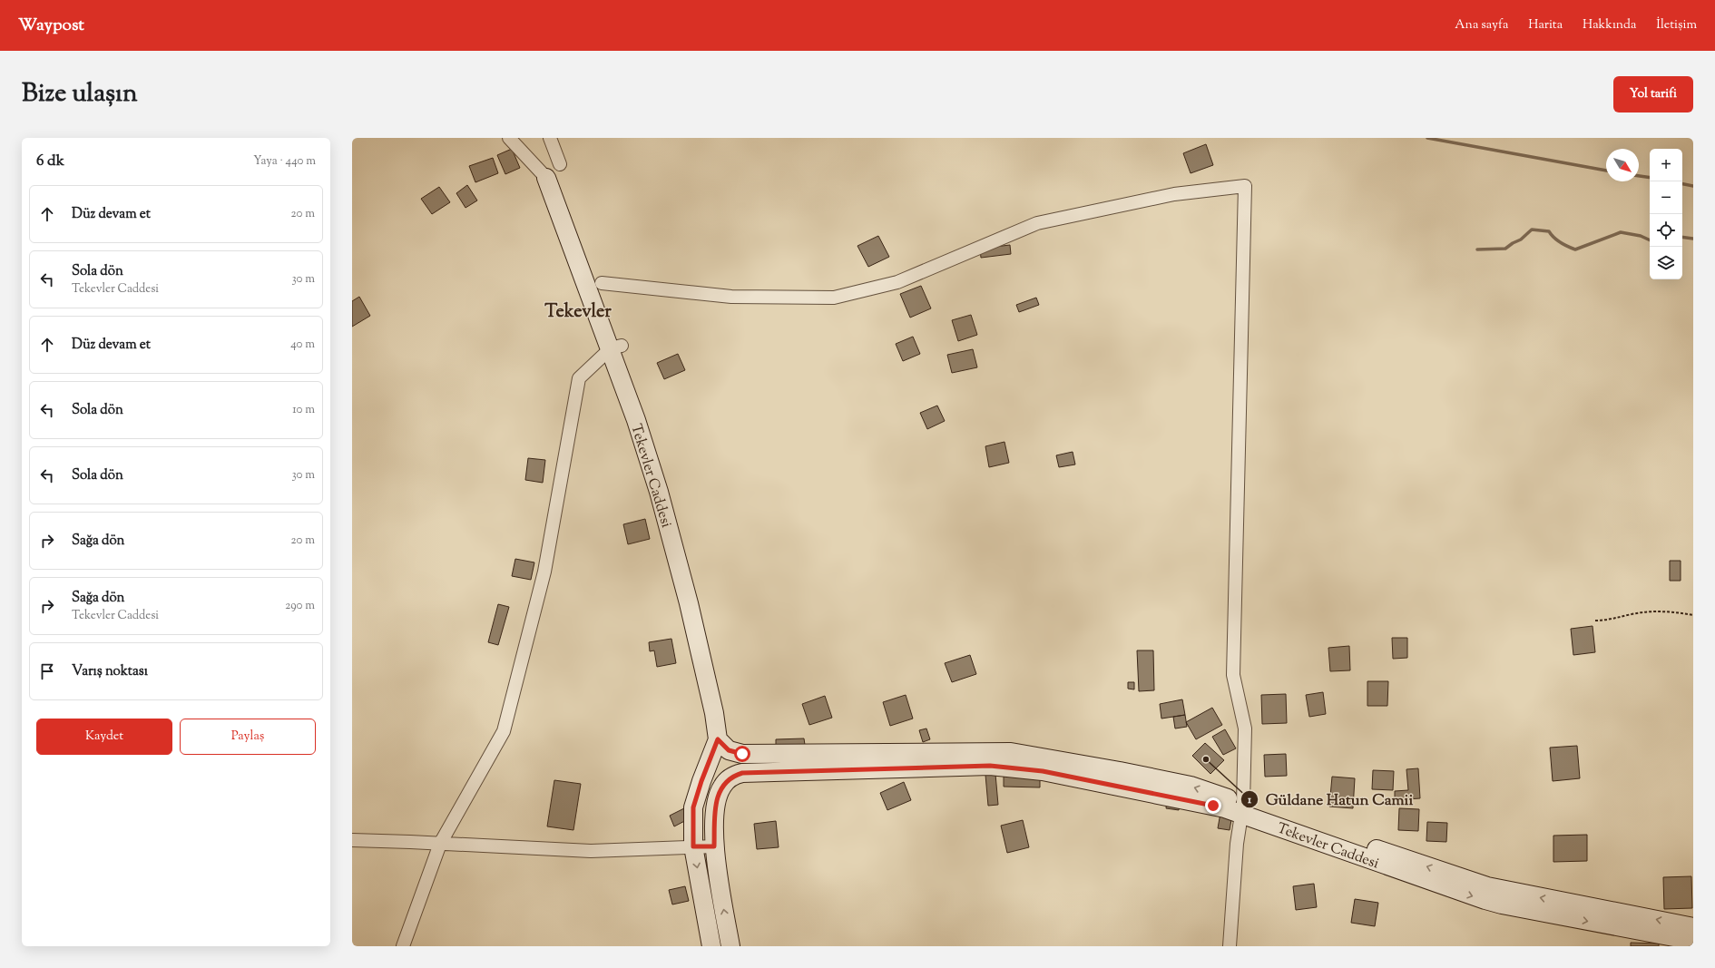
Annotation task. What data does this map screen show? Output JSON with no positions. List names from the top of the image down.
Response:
{
  "streets": {
    "street": ["Tekevler Caddesi"]
  },
  "districts": ["Tekevler"],
  "places": ["Güldane Hatun Camii"],
  "north": "bottom right",
  "page": {
    "header": "Waypost",
    "nav": [
      "Ana sayfa",
      "Harita",
      "Hakkında",
      "İletişim"
    ],
    "title": "Bize ulaşın",
    "buttons": [
      "Yol tarifi",
      ["Kaydet", "Paylaş"]
    ],
    "heading": ["6 dk", "Yaya · 440 m"],
    "map_buttons": ["+", "−"],
    "list": [
      ["Düz devam et", "20 m"],
      ["Sola dön", "Tekevler Caddesi", "30 m"],
      ["Düz devam et", "40 m"],
      ["Sola dön", "10 m"],
      ["Sola dön", "30 m"],
      ["Sağa dön", "20 m"],
      ["Sağa dön", "Tekevler Caddesi", "290 m"],
      "Varış noktası"
    ]
  }
}
